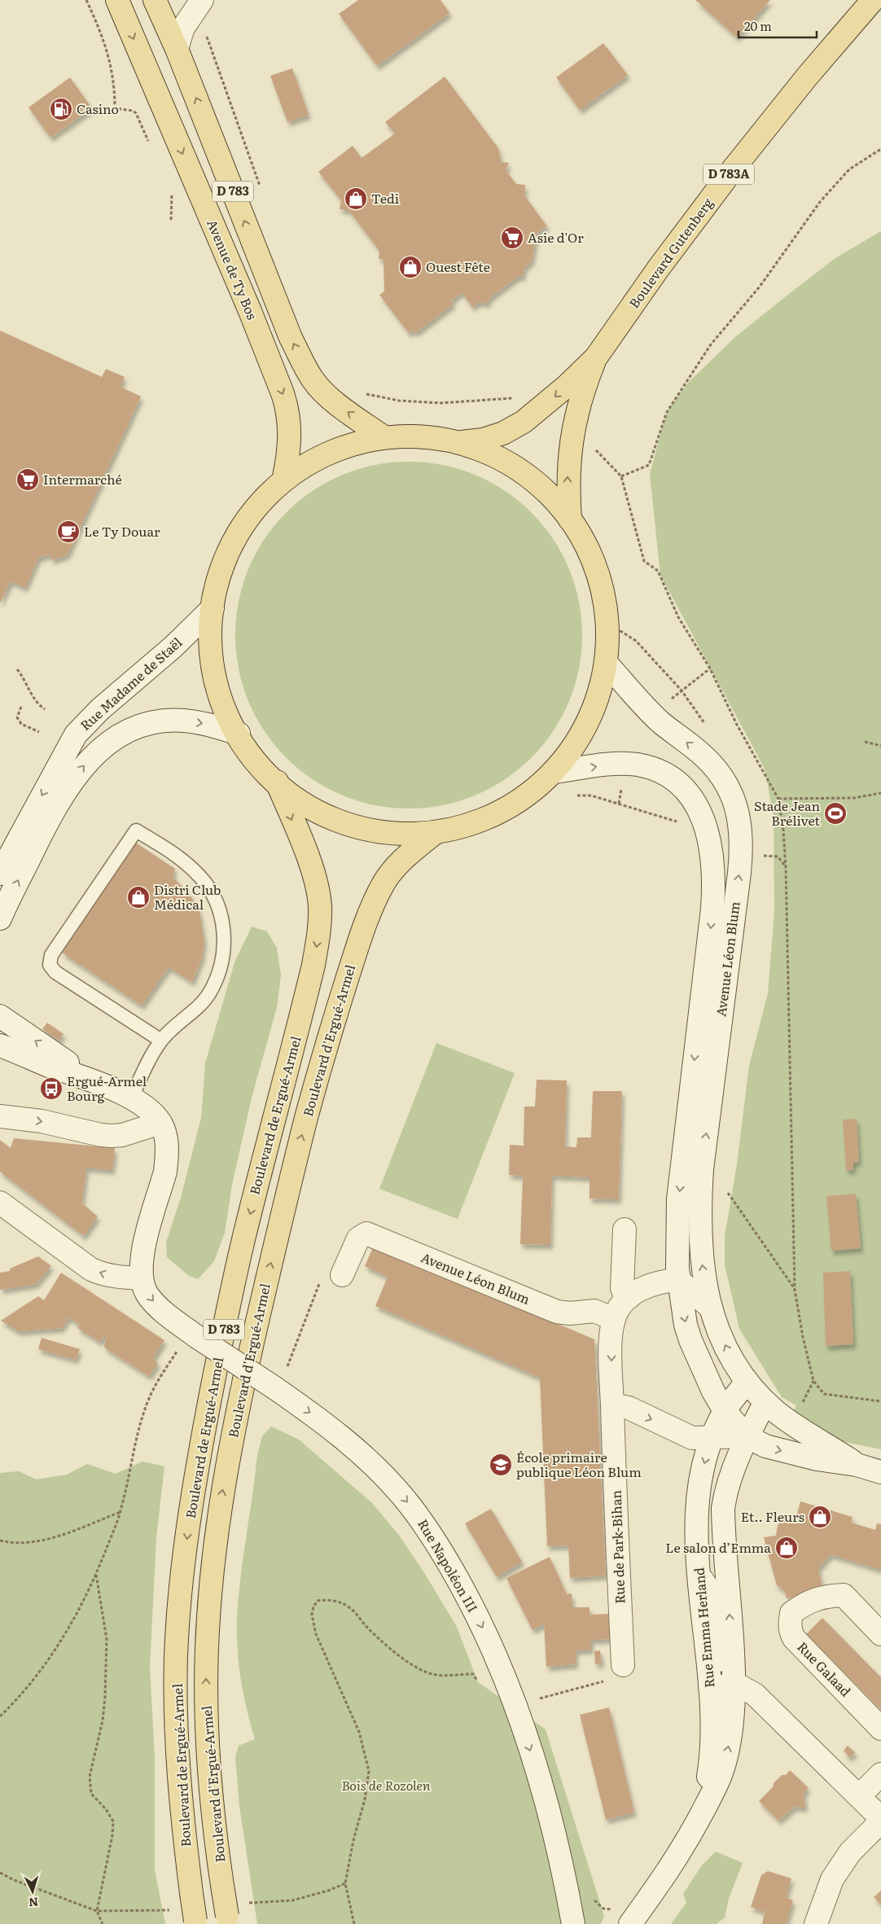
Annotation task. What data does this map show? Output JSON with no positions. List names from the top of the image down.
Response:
{
  "streets": {
    "main road": [
      "D 783A",
      "D 783",
      "Boulevard Gutenberg",
      "Avenue de Ty Bos",
      "Boulevard d'Ergué-Armel",
      "Boulevard de Ergué-Armel"
    ],
    "street": [
      "Rue Madame de Staël",
      "Avenue Léon Blum",
      "Rue de Park-Bihan",
      "Rue Napoléon III",
      "Rue Emma Herland",
      "Rue Galaad"
    ]
  },
  "crossings": [
    ["Avenue Léon Blum", "Rue de Park-Bihan"],
    ["Avenue Léon Blum", "Rue Emma Herland"]
  ],
  "one_way": [
    "Rue Madame de Staël",
    "Boulevard d'Ergué-Armel",
    "Boulevard de Ergué-Armel",
    "Rue Napoléon III"
  ],
  "parks": ["Bois de Rozolen"],
  "places": {
    "fuel station": ["Casino"],
    "shop": [
      "Tedi",
      "Ouest Fête",
      "Distri Club Médical",
      "Et.. Fleurs",
      "Le salon d’Emma"
    ],
    "supermarket": ["Asie d'Or", "Intermarché"],
    "cafe": ["Le Ty Douar"],
    "sports": ["Stade Jean Brélivet"],
    "bus stop": ["Ergué-Armel Bourg"],
    "school or university": ["École primaire publique Léon Blum"]
  },
  "scale_bar": "20 m",
  "north": "bottom"
}
